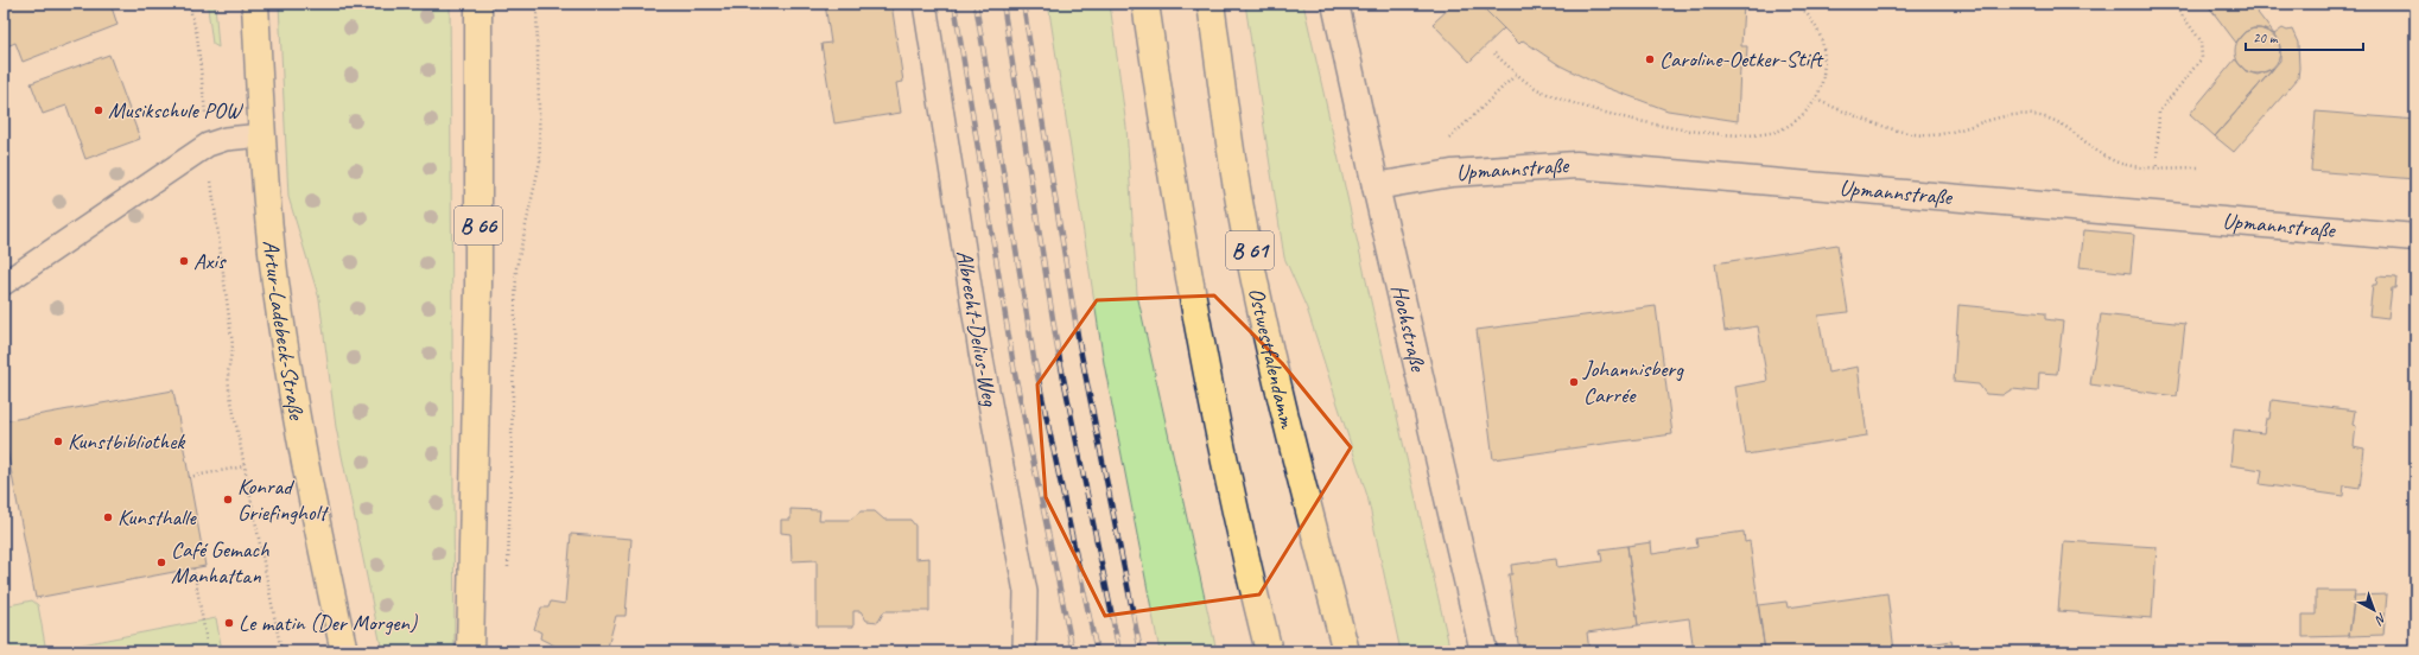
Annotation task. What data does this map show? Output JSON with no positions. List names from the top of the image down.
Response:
{
  "streets": {
    "main road": [
      "B 66",
      "B 61",
      "Artur-Ladebeck-Straße",
      "Ostwestfalendamm"
    ],
    "street": ["Upmannstraße", "Hochstraße"],
    "lane": ["Albrecht-Delius-Weg"]
  },
  "crossings": [
    ["Upmannstraße", "Hochstraße"]
  ],
  "places": [
    "Caroline-Oetker-Stift",
    "Musikschule POW",
    "Axis",
    "Johannisberg Carrée",
    "Kunstbibliothek",
    "Konrad Griefingholt",
    "Kunsthalle",
    "Café Gemach Manhattan",
    "Le matin (Der Morgen)"
  ],
  "scale_bar": "20 m",
  "north": "bottom right"
}
